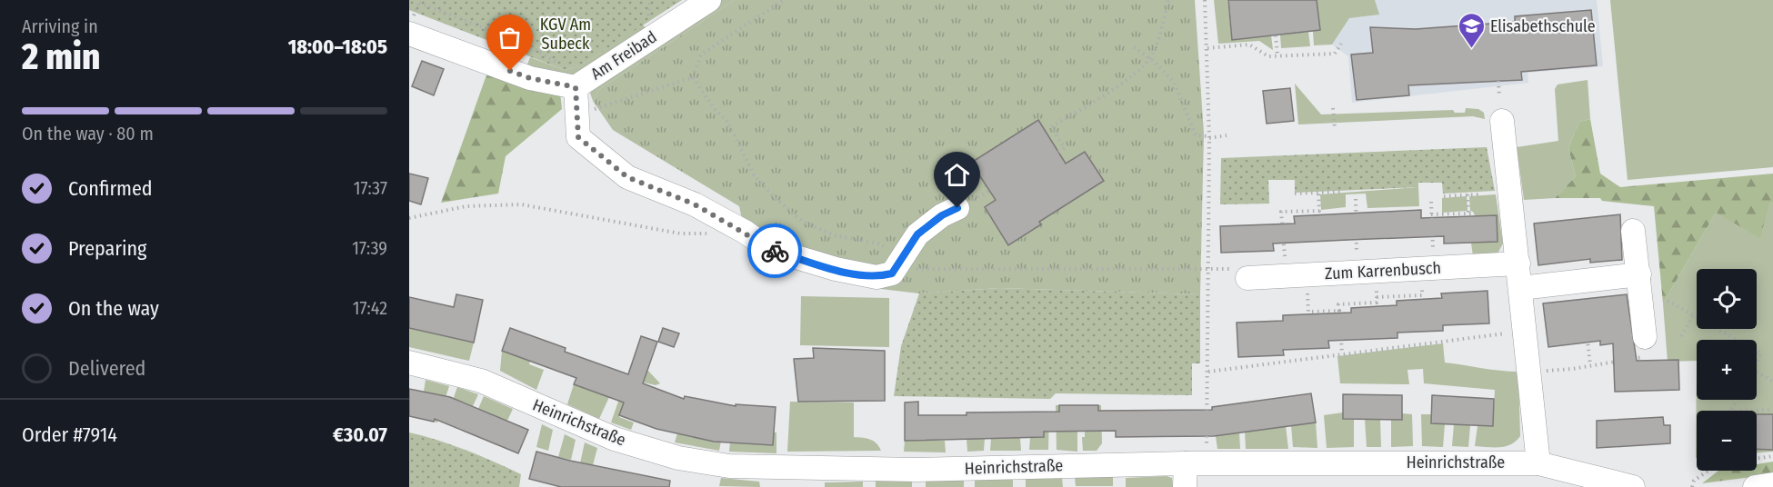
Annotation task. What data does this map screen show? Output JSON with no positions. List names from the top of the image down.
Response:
{
  "streets": {
    "street": ["Am Freibad", "Zum Karrenbusch", "Heinrichstraße"]
  },
  "parks": ["KGV Am Subeck"],
  "places": {
    "school or university": ["Elisabethschule"]
  },
  "page": {
    "heading": ["2 min", "Arriving in", "18:00–18:05"],
    "panel": ["Order #7914", "€30.07"],
    "bar": "On the way · 80 m",
    "list": [
      ["Confirmed", "17:37"],
      ["Preparing", "17:39"],
      ["On the way", "17:42"],
      "Delivered"
    ],
    "map_buttons": ["+", "−"]
  }
}
